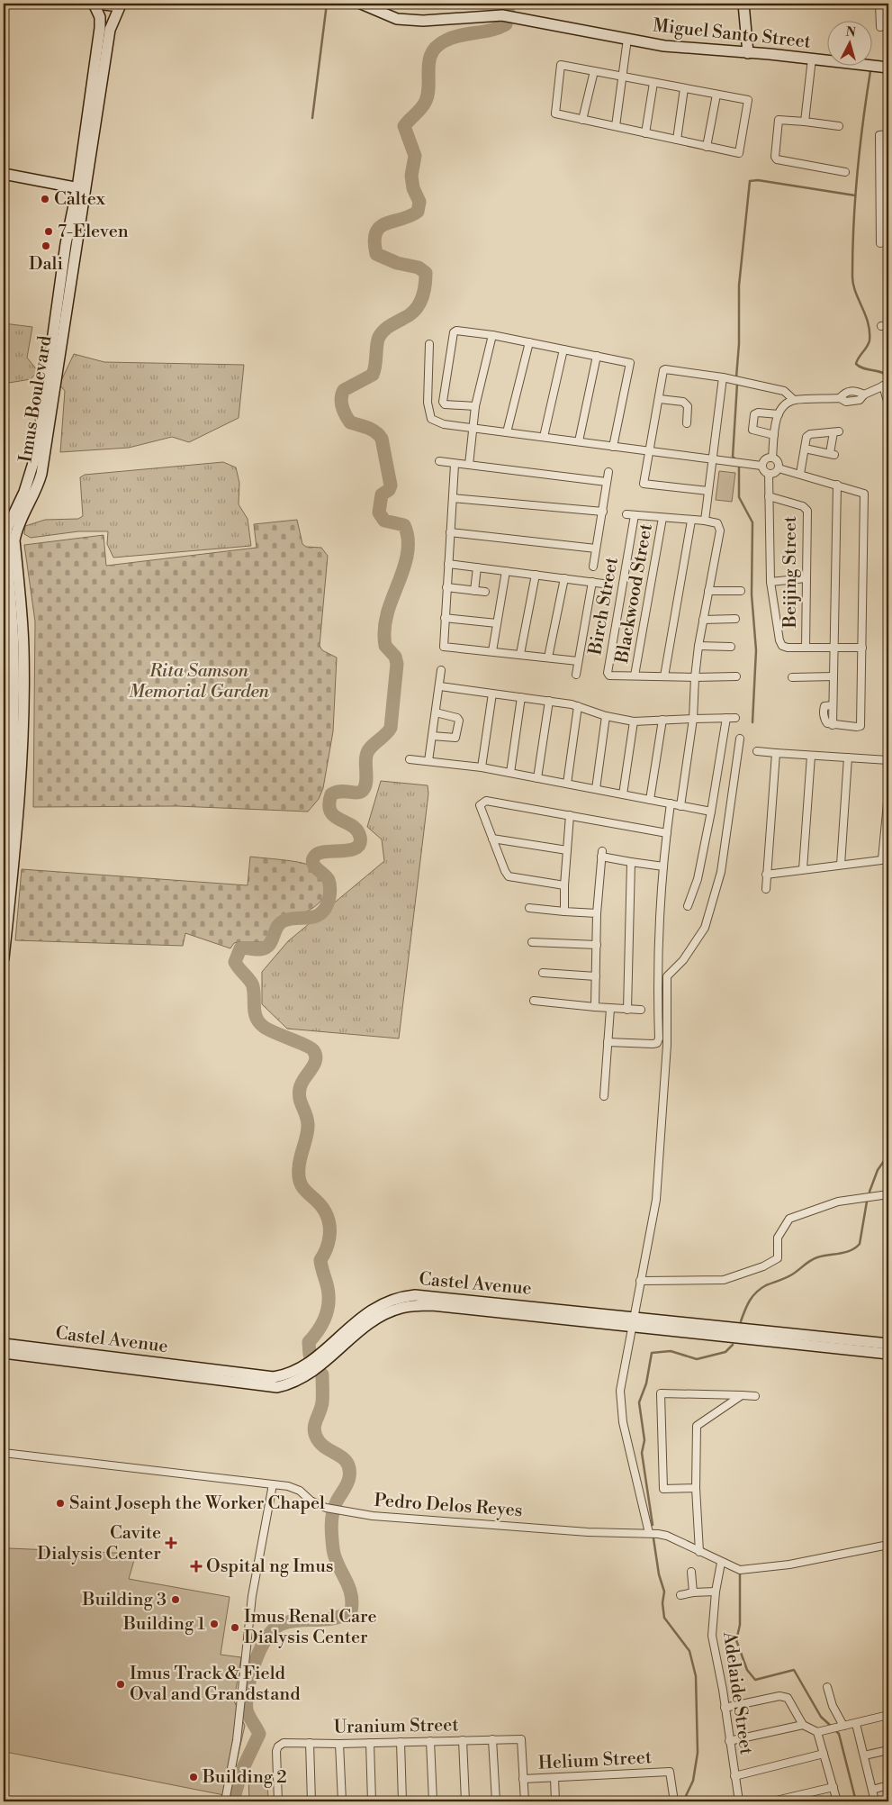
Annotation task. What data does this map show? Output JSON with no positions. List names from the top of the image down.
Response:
{
  "streets": {
    "street": [
      "Miguel Santo Street",
      "Imus Boulevard",
      "Beijing Street",
      "Blackwood Street",
      "Birch Street",
      "Castel Avenue",
      "Pedro Delos Reyes",
      "Adelaide Street",
      "Uranium Street",
      "Helium Street"
    ]
  },
  "crossings": [
    ["Blackwood Street", "Birch Street"],
    ["Pedro Delos Reyes", "Adelaide Street"],
    ["Uranium Street", "Helium Street"]
  ],
  "parks": ["Rita Samson Memorial Garden"],
  "places": {
    "other": [
      "Caltex",
      "7-Eleven",
      "Dali",
      "Saint Joseph the Worker Chapel",
      "Building 3",
      "Building 1",
      "Imus Renal Care Dialysis Center",
      "Imus Track & Field Oval and Grandstand",
      "Building 2"
    ],
    "health": ["Cavite Dialysis Center", "Ospital ng Imus"]
  },
  "north": "top"
}
